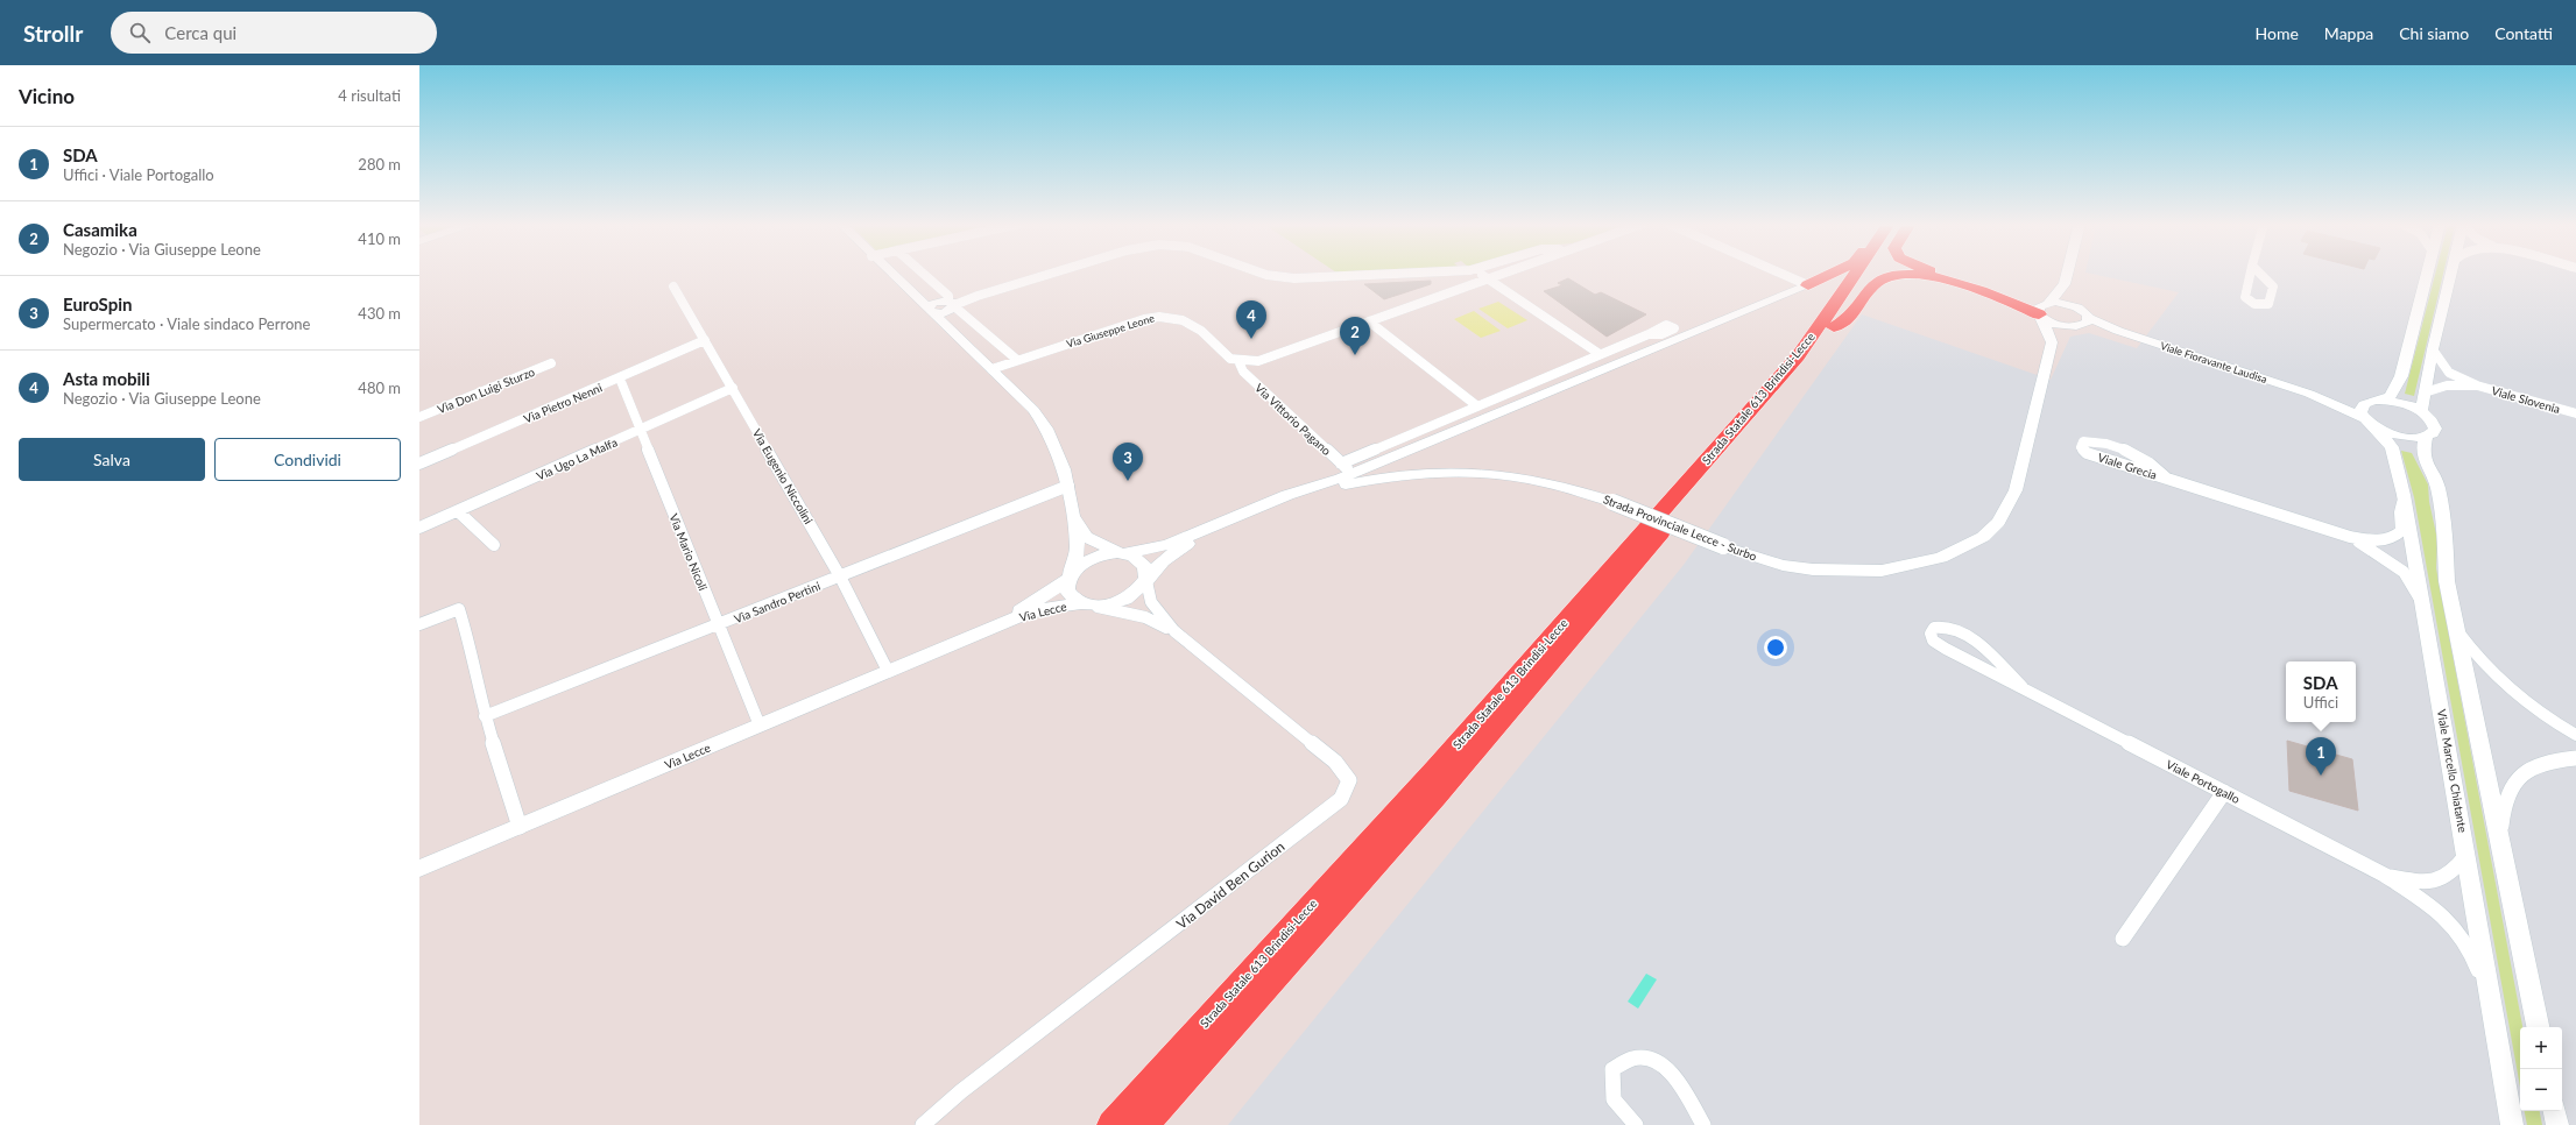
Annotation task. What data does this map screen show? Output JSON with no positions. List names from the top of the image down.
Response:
{
  "streets": {
    "highway": ["Strada Statale 613 Brindisi-Lecce"],
    "street": [
      "Via Giuseppe Leone",
      "Viale Fioravante Laudisa",
      "Via Don Luigi Sturzo",
      "Viale Slovenia",
      "Via Pietro Nenni",
      "Via Vittorio Pagano",
      "Via Ugo La Malfa",
      "Viale Grecia",
      "Via Eugenio Niccolini",
      "Strada Provinciale Lecce - Surbo",
      "Via Mario Nicoli",
      "Via Sandro Pertini",
      "Via Lecce",
      "Viale Marcello Chiatante",
      "Viale Portogallo",
      "Via David Ben Gurion"
    ]
  },
  "crossings": [
    ["Via Giuseppe Leone", "Via Vittorio Pagano"],
    ["Viale Fioravante Laudisa", "Viale Marcello Chiatante"],
    ["Via Pietro Nenni", "Via Eugenio Niccolini"],
    ["Via Pietro Nenni", "Via Mario Nicoli"],
    ["Via Ugo La Malfa", "Via Eugenio Niccolini"],
    ["Via Ugo La Malfa", "Via Mario Nicoli"],
    ["Viale Grecia", "Viale Marcello Chiatante"],
    ["Via Eugenio Niccolini", "Via Sandro Pertini"],
    ["Via Eugenio Niccolini", "Via Lecce"],
    ["Via Mario Nicoli", "Via Sandro Pertini"],
    ["Via Mario Nicoli", "Via Lecce"],
    ["Via Lecce", "Via David Ben Gurion"],
    ["Viale Marcello Chiatante", "Viale Portogallo"]
  ],
  "page": {
    "header": "Strollr",
    "search": "Cerca qui",
    "nav": [
      "Home",
      "Mappa",
      "Chi siamo",
      "Contatti"
    ],
    "heading": ["Vicino", "4 risultati"],
    "list": [
      {
        "mark": "1",
        "name": "SDA",
        "note": "Uffici · Viale Portogallo",
        "value": "280 m"
      },
      {
        "mark": "2",
        "name": "Casamika",
        "note": "Negozio · Via Giuseppe Leone",
        "value": "410 m"
      },
      {
        "mark": "3",
        "name": "EuroSpin",
        "note": "Supermercato · Viale sindaco Perrone",
        "value": "430 m"
      },
      {
        "mark": "4",
        "name": "Asta mobili",
        "note": "Negozio · Via Giuseppe Leone",
        "value": "480 m"
      }
    ],
    "pins": [
      "4",
      "2",
      "3",
      "1"
    ],
    "buttons": ["Salva", "Condividi"],
    "popup": ["SDA", "Uffici"],
    "map_buttons": ["+", "−"]
  }
}
